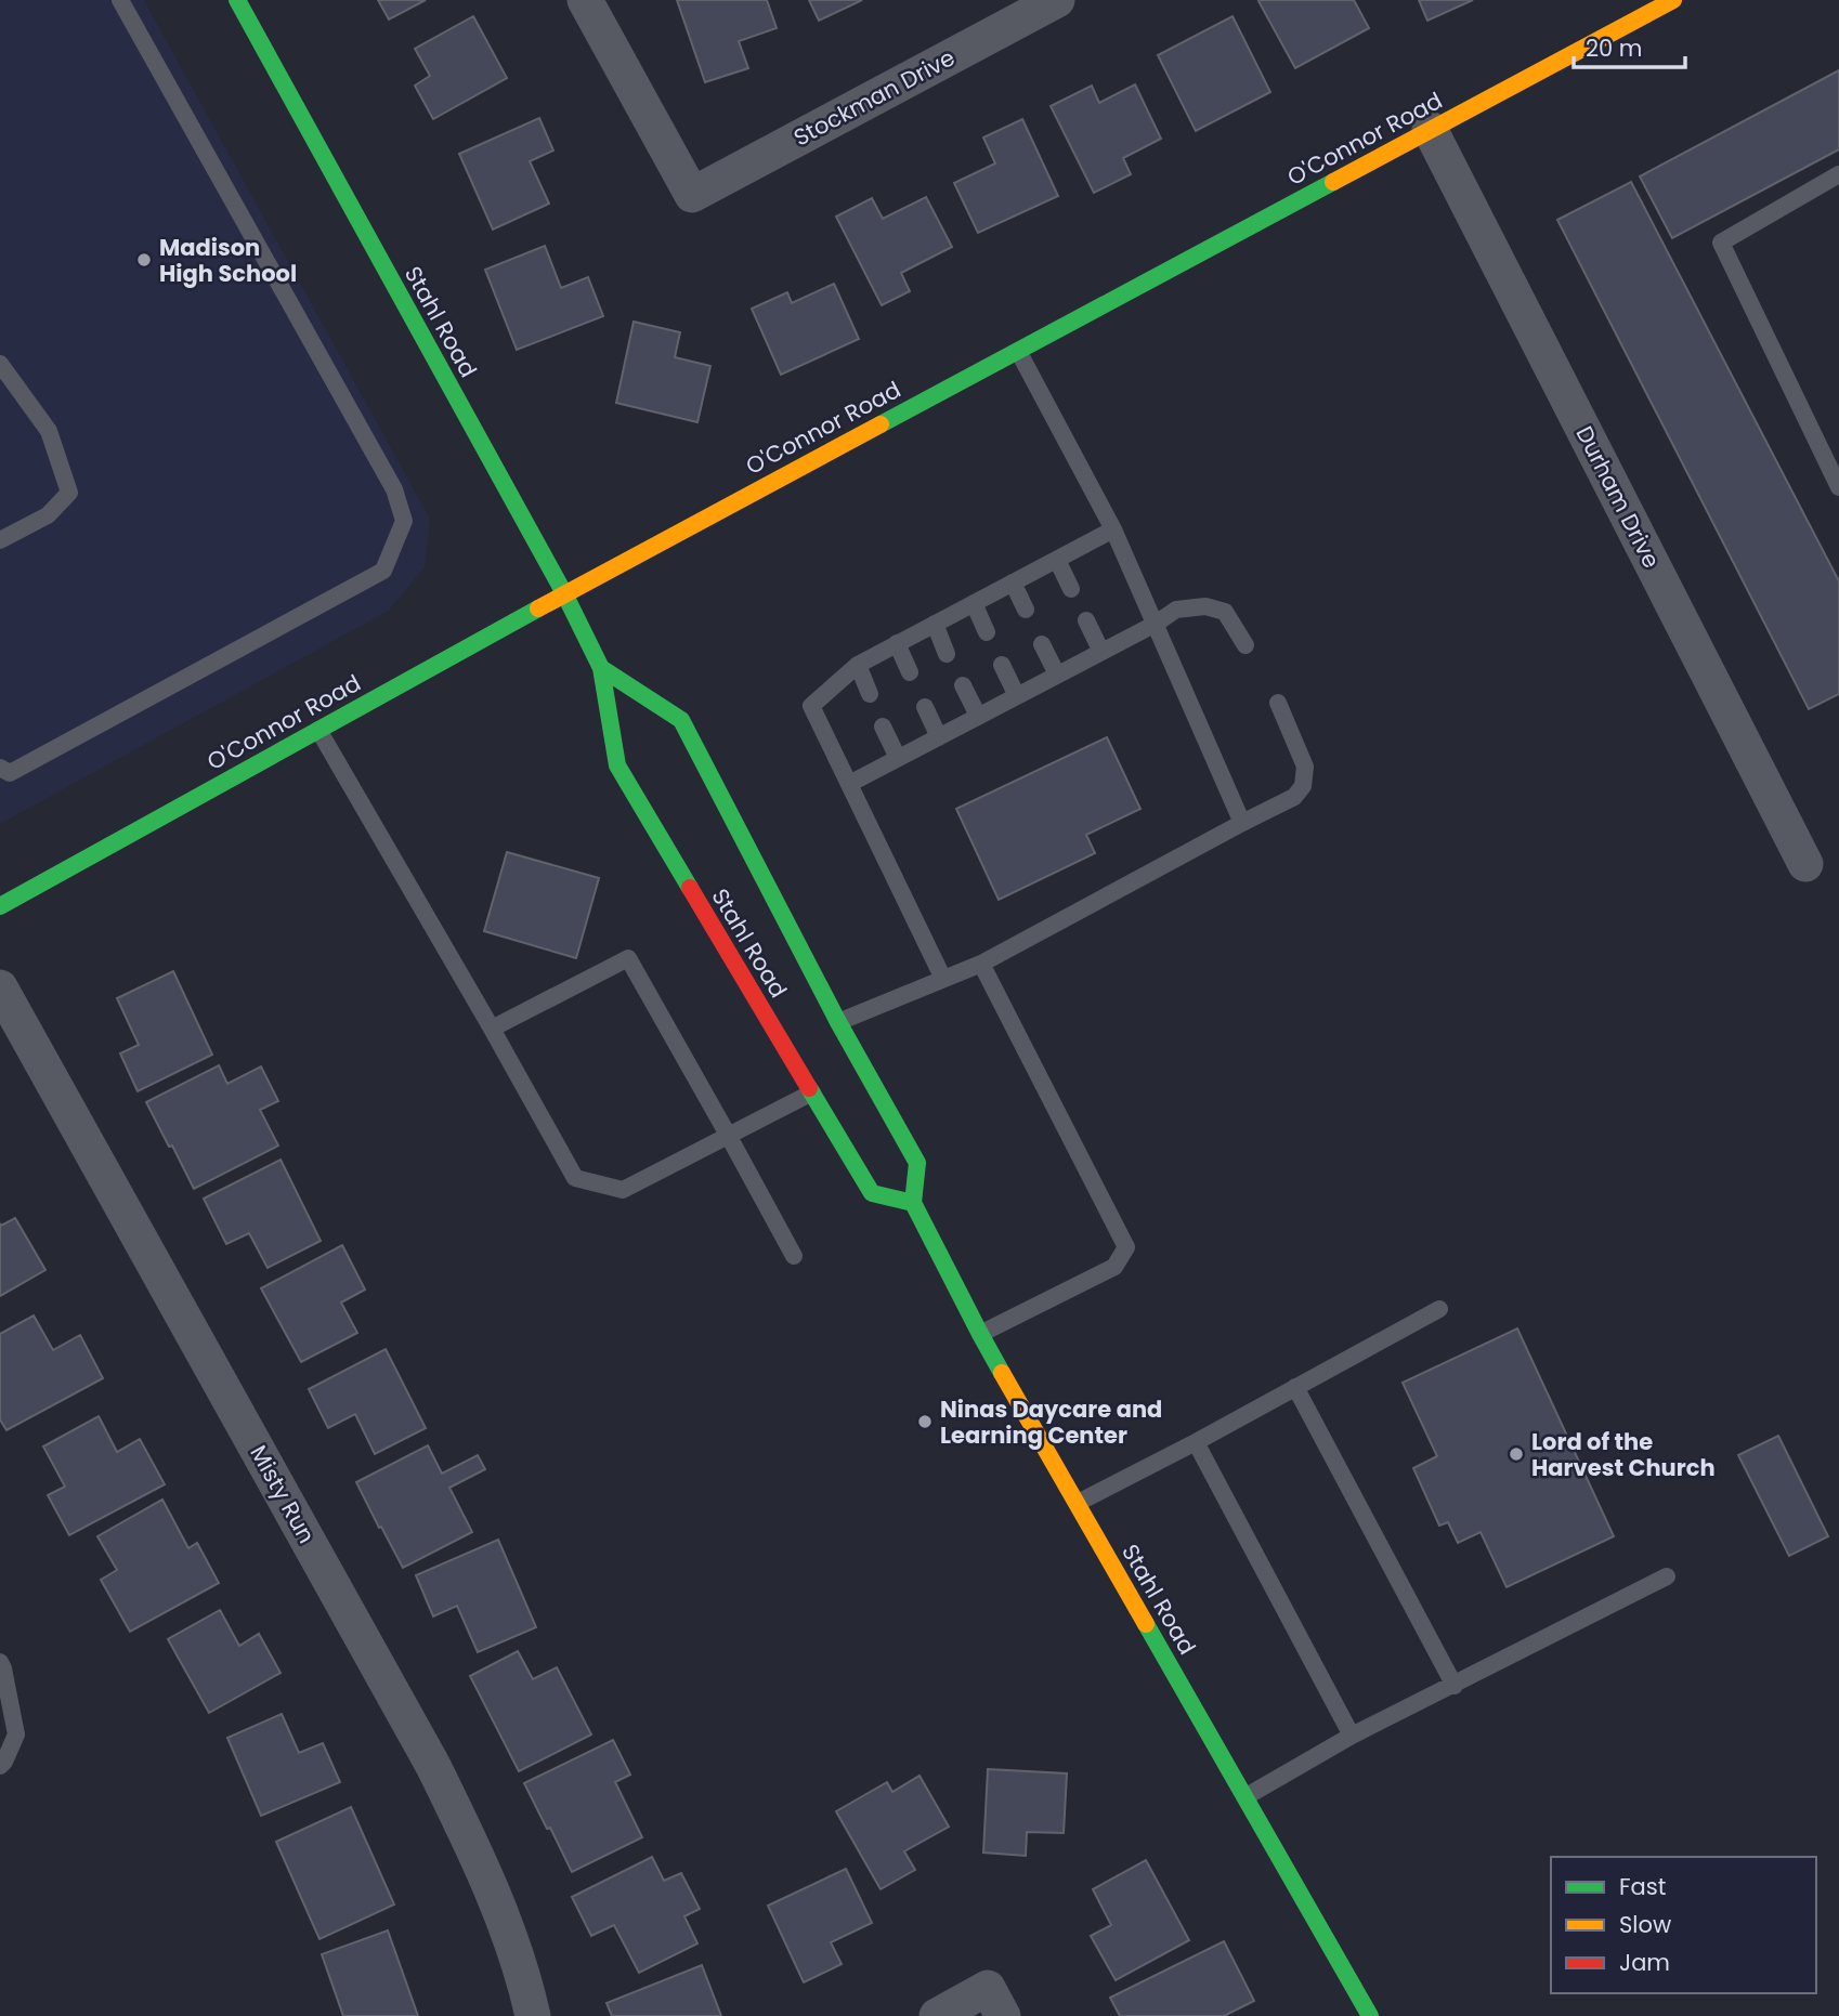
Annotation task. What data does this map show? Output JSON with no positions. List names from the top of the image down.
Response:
{
  "streets": {
    "main road": ["O'Connor Road", "Stahl Road"],
    "street": ["Stockman Drive", "Durham Drive", "Misty Run"]
  },
  "crossings": [
    ["O'Connor Road", "Stahl Road"],
    ["O'Connor Road", "Durham Drive"]
  ],
  "places": ["Madison High School", "Ninas Daycare and Learning Center", "Lord of the Harvest Church"],
  "legend": ["Fast", "Slow", "Jam"],
  "scale_bar": "20 m"
}
